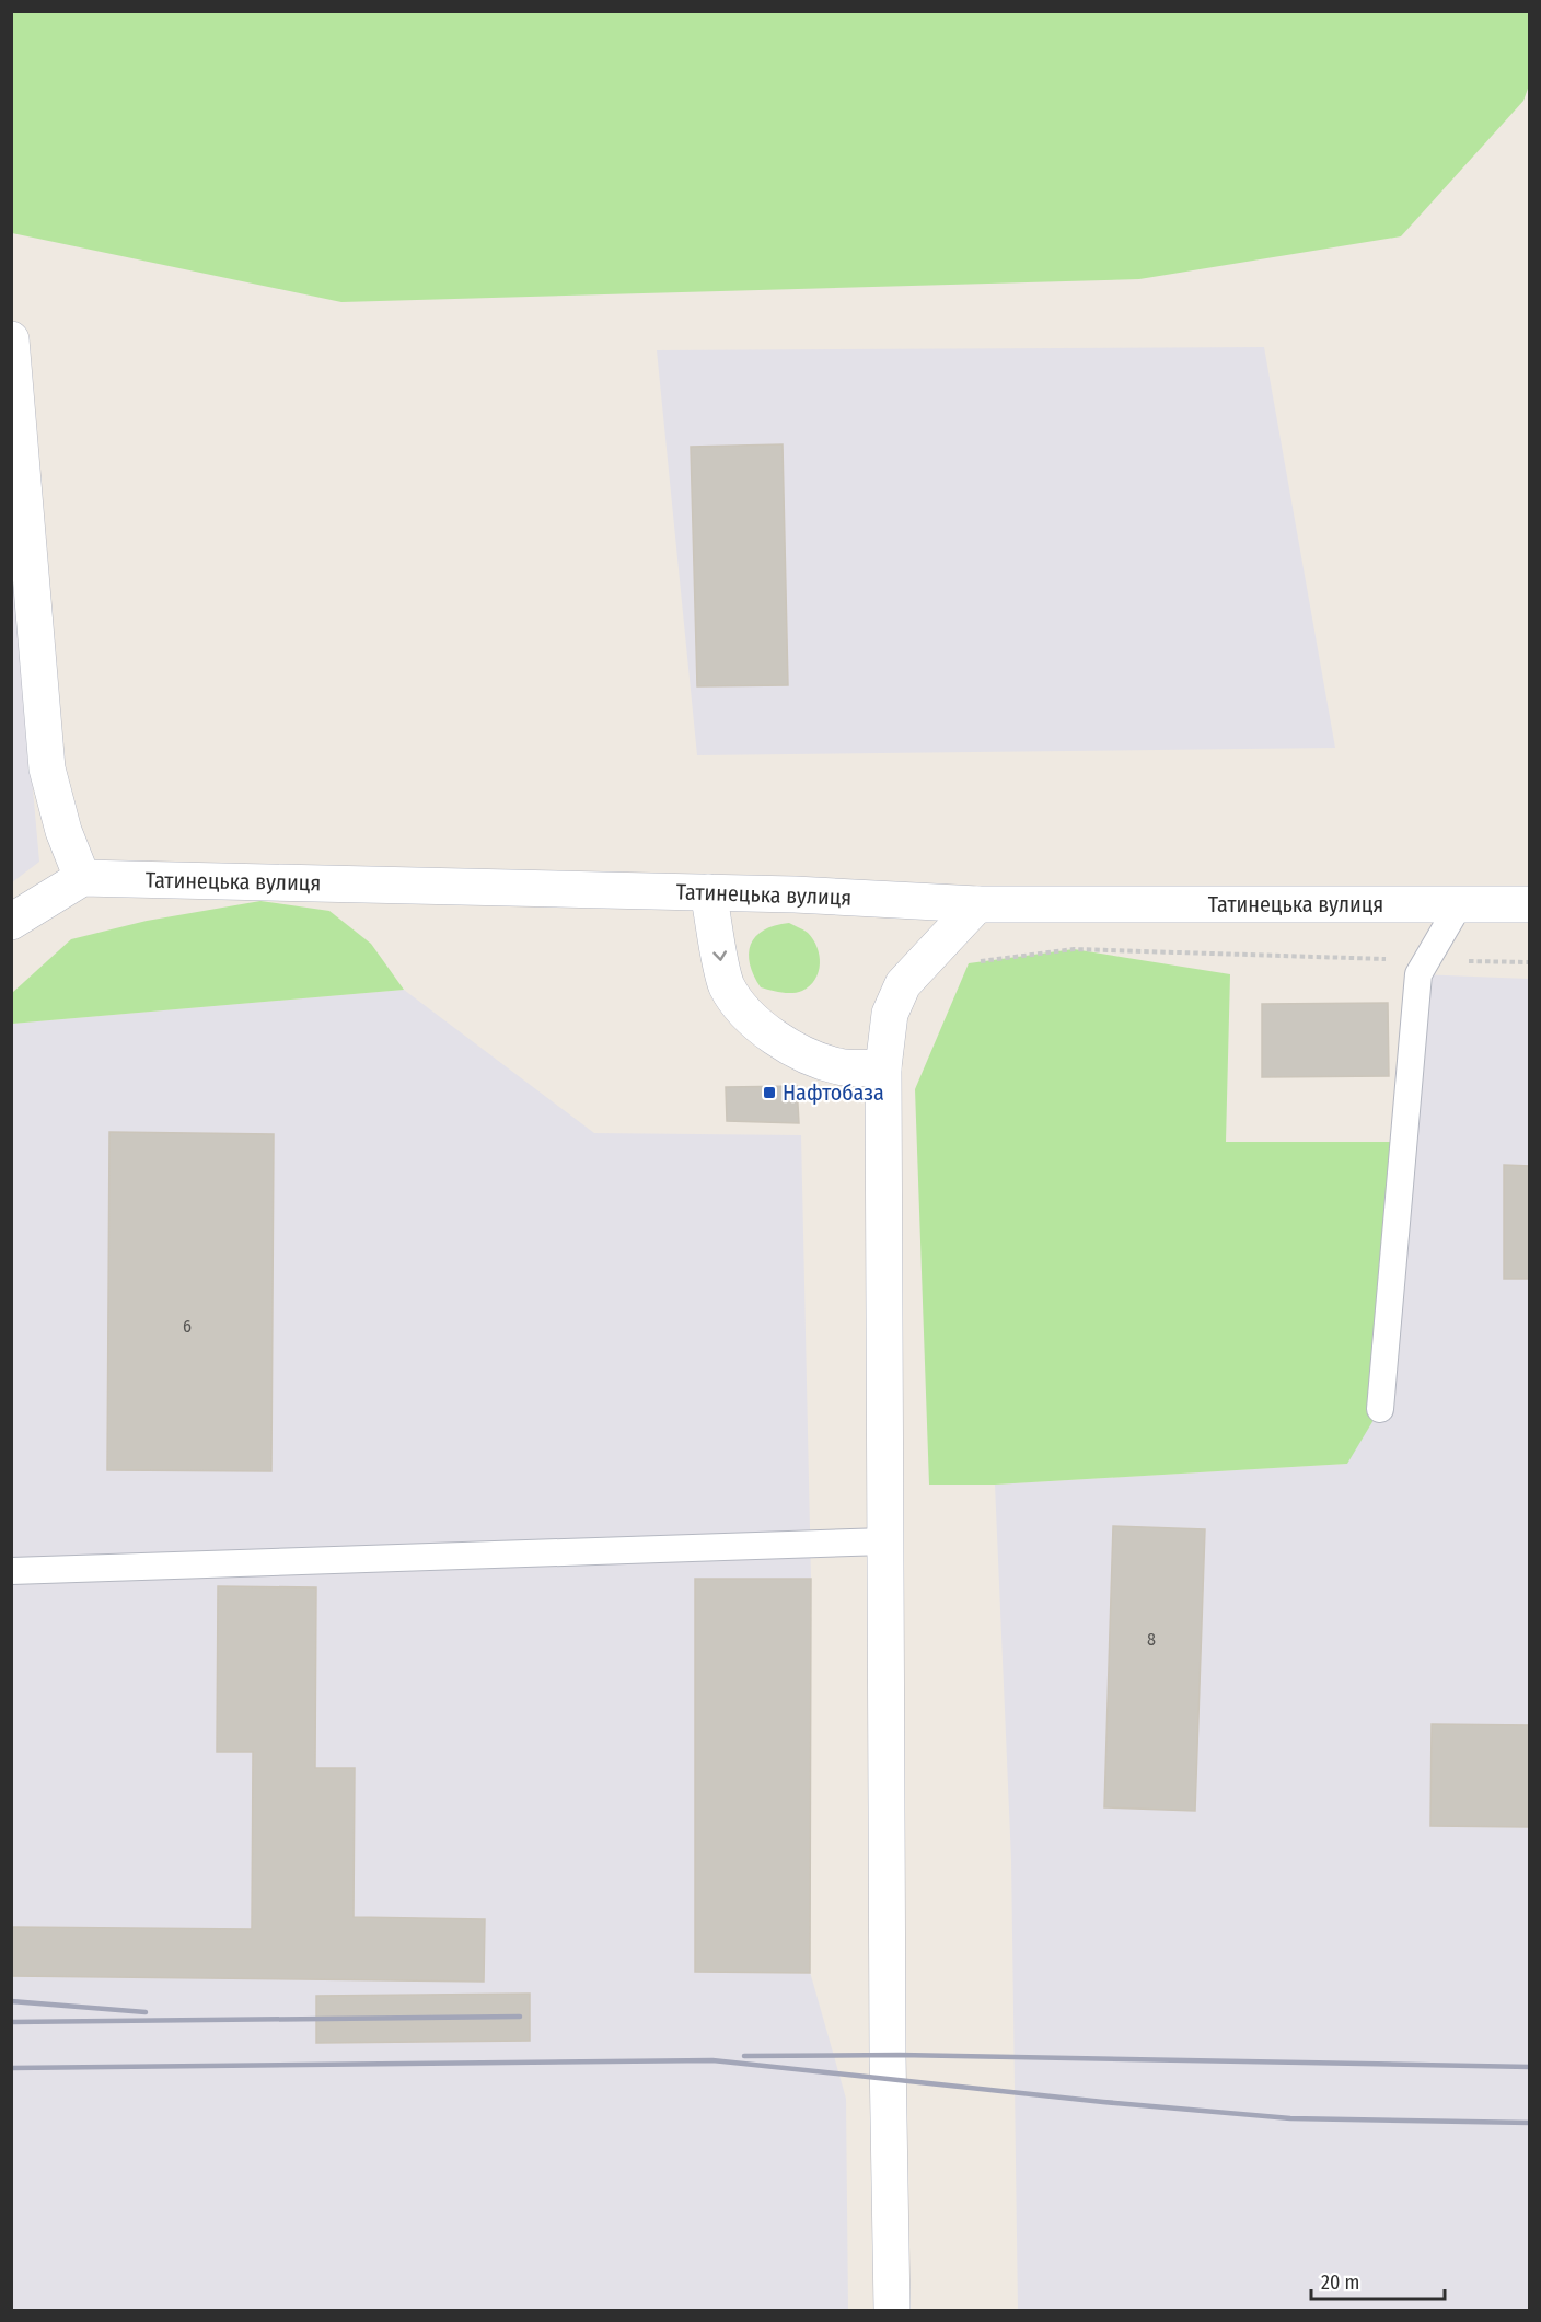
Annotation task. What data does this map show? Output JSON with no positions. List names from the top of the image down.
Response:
{
  "streets": {
    "street": ["Татинецька вулиця"]
  },
  "places": {
    "transit": ["Нафтобаза"]
  },
  "house_numbers": ["6", "8"],
  "scale_bar": "20 m"
}
